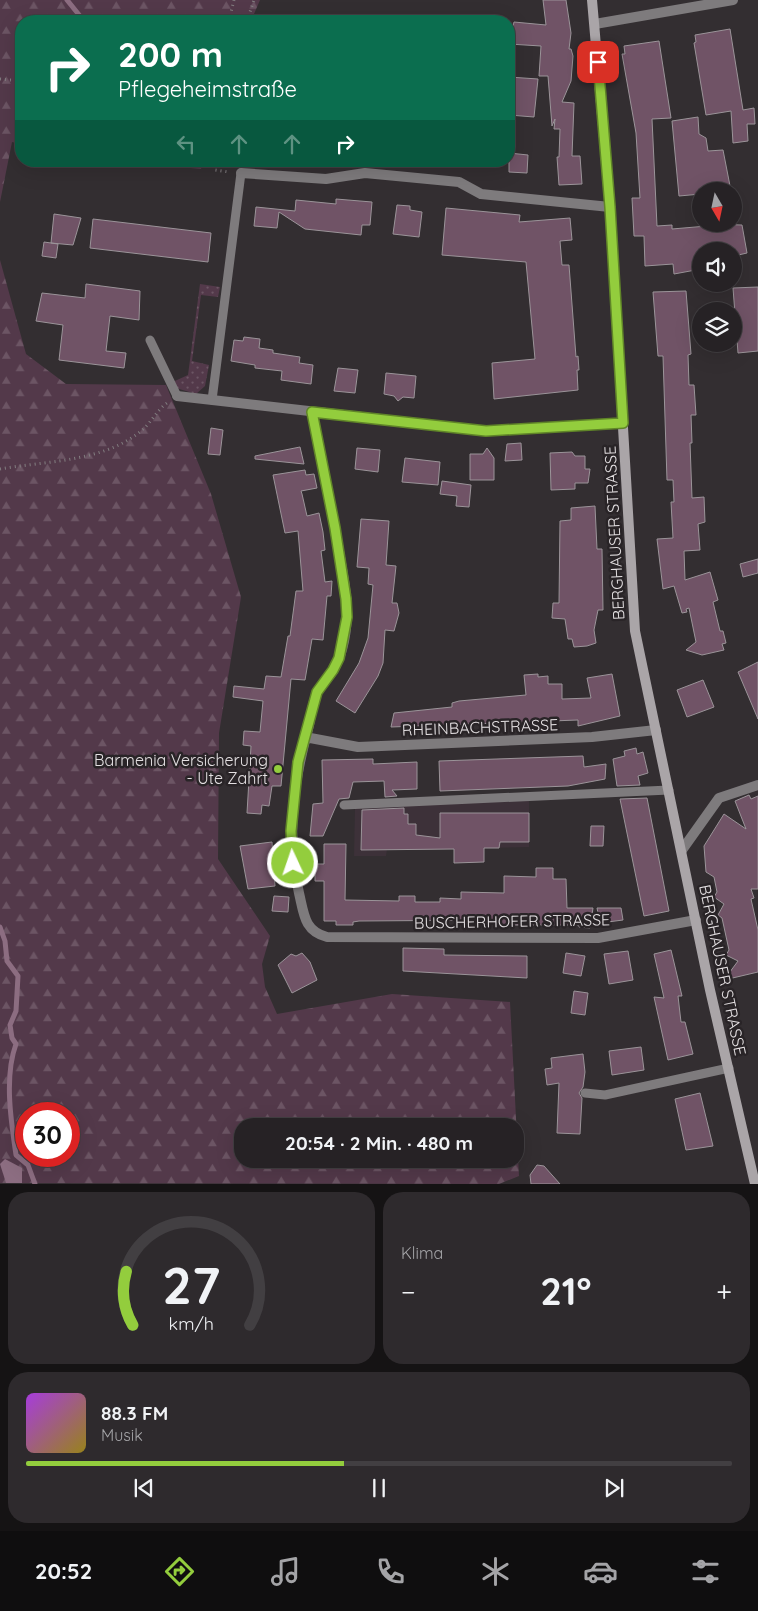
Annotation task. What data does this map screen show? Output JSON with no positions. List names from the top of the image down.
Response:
{
  "streets": {
    "street": ["BERGHAUSER STRASSE", "RHEINBACHSTRASSE", "BUSCHERHOFER STRASSE"]
  },
  "crossings": [
    ["BERGHAUSER STRASSE", "RHEINBACHSTRASSE"],
    ["BERGHAUSER STRASSE", "BUSCHERHOFER STRASSE"],
    ["RHEINBACHSTRASSE", "BUSCHERHOFER STRASSE"]
  ],
  "places": ["Barmenia Versicherung - Ute Zahrt"],
  "north": "bottom",
  "page": {
    "turn": ["200 m", "Pflegeheimstraße"],
    "limit": "30",
    "trip": "20:54 · 2 Min. · 480 m",
    "tile": "Klima",
    "heat": ["−", "21°", "+"],
    "song": ["88.3 FM", "Musik"],
    "tabs": "20:52",
    "gauge": ["27", "km/h"]
  }
}
